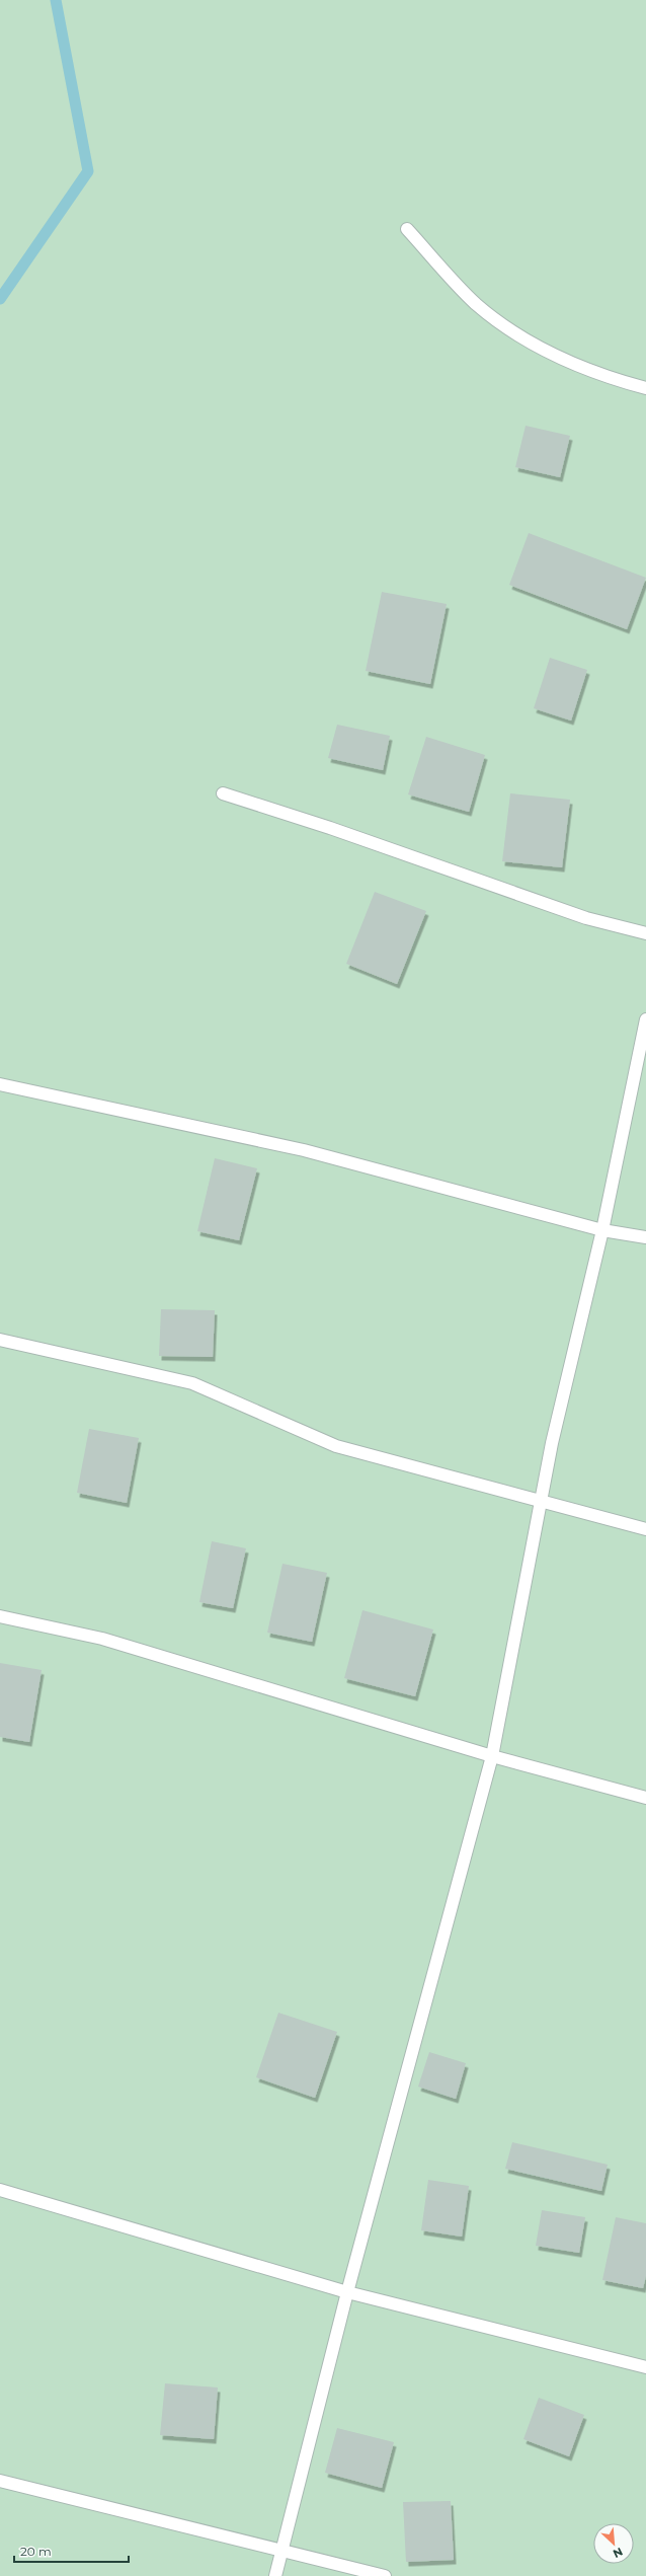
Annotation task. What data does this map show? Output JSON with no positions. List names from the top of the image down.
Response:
{
  "scale_bar": "20 m",
  "north": "bottom right"
}
